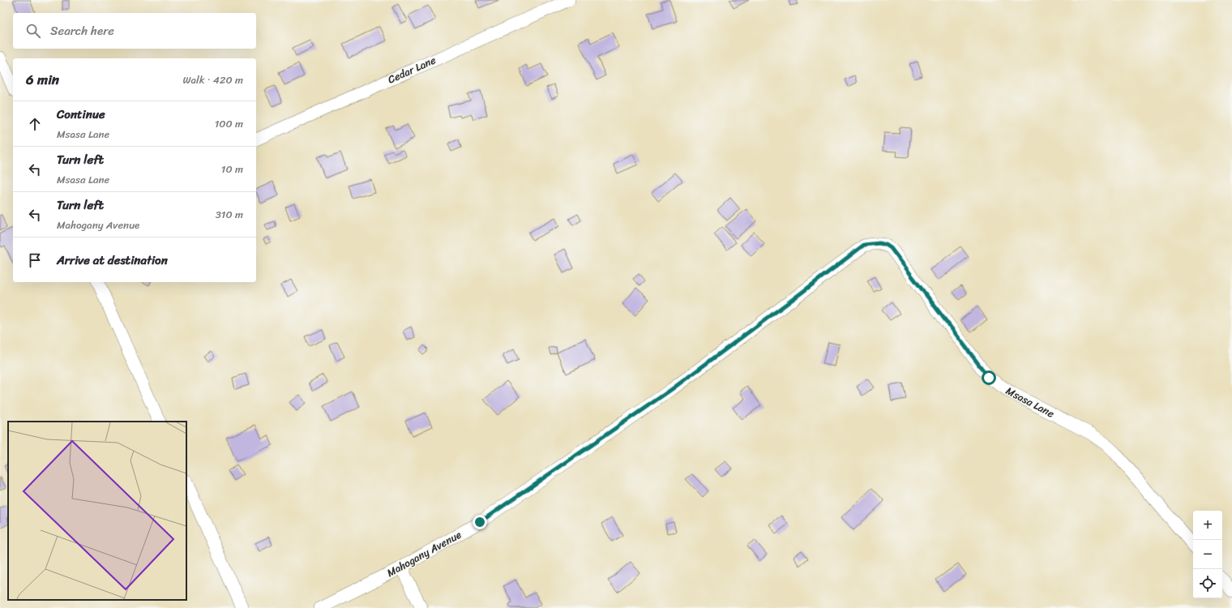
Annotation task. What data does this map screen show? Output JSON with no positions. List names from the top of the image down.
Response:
{
  "streets": {
    "street": ["Cedar Lane", "Msasa Lane", "Mahogany Avenue"]
  },
  "crossings": [
    ["Msasa Lane", "Mahogany Avenue"]
  ],
  "page": {
    "search": "Search here",
    "heading": ["6 min", "Walk · 420 m"],
    "list": [
      ["Continue", "Msasa Lane", "100 m"],
      ["Turn left", "Msasa Lane", "10 m"],
      ["Turn left", "Mahogany Avenue", "310 m"],
      "Arrive at destination"
    ],
    "map_buttons": ["+", "−"]
  }
}
